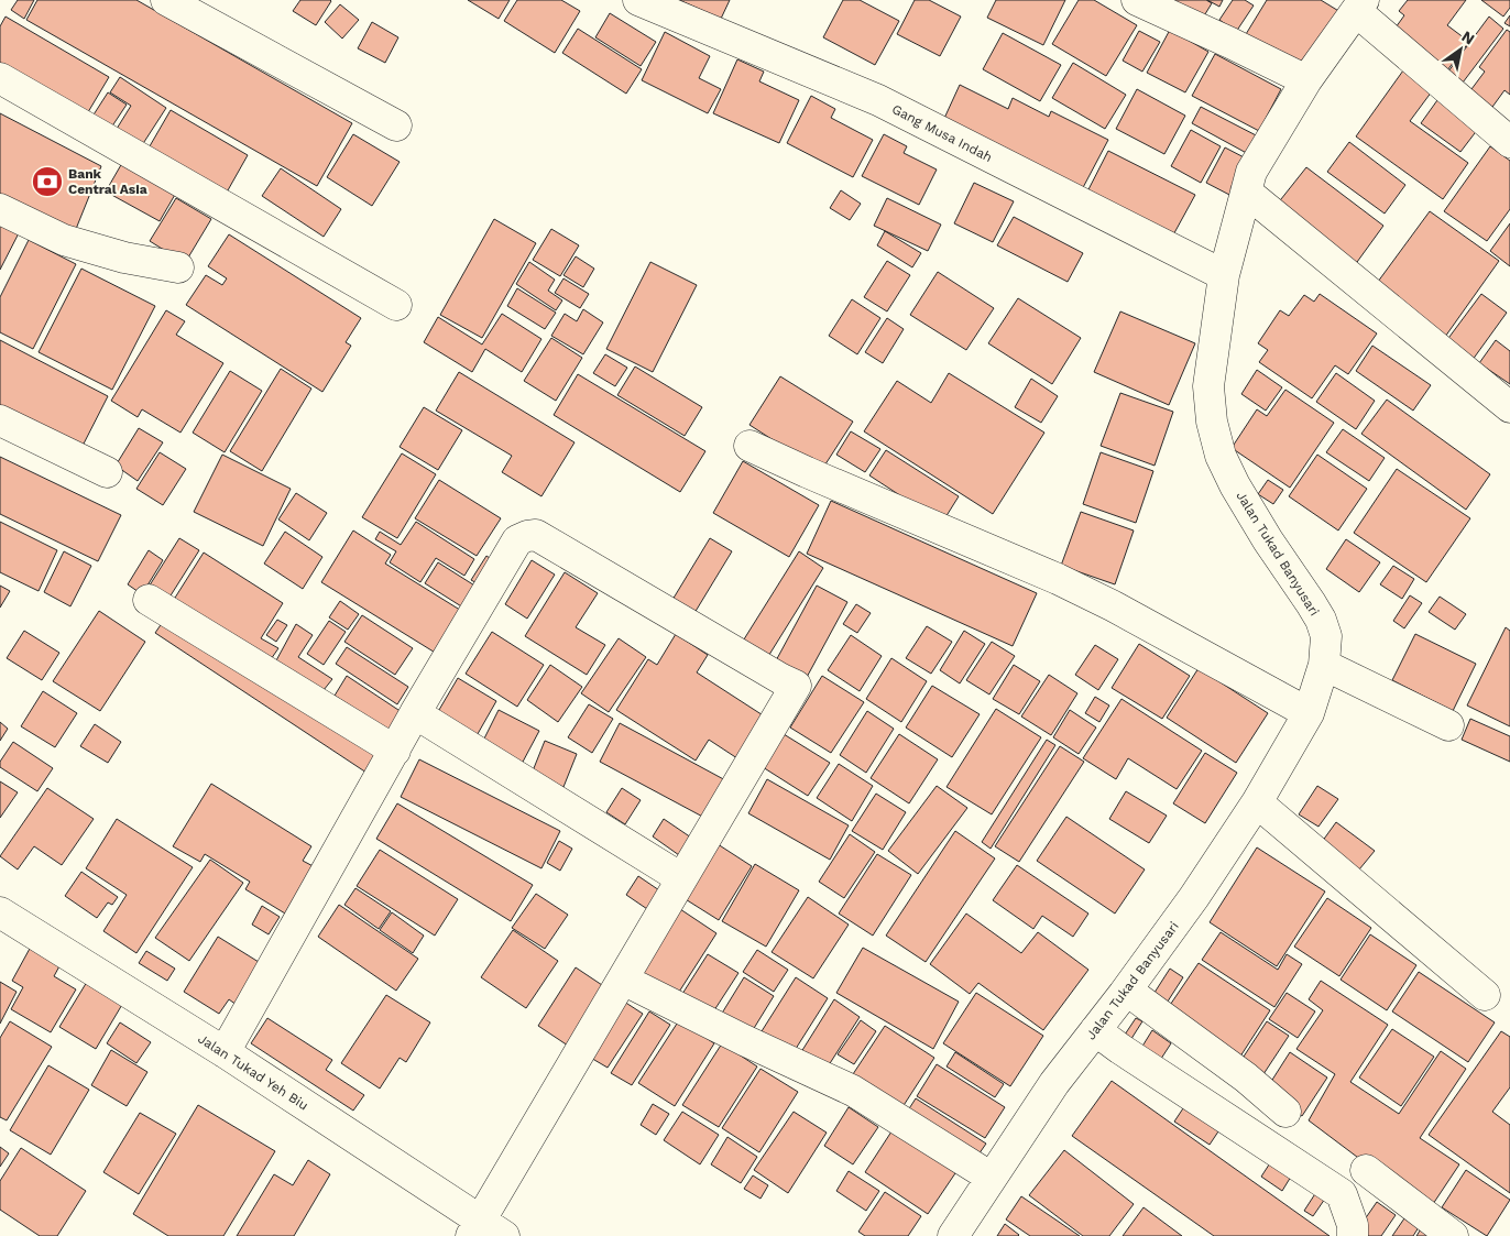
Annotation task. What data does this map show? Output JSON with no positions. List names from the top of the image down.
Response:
{
  "streets": {
    "street": ["Gang Musa Indah", "Jalan Tukad Banyusari", "Jalan Tukad Yeh Biu"]
  },
  "crossings": [
    ["Gang Musa Indah", "Jalan Tukad Banyusari"]
  ],
  "places": {
    "bank": ["Bank Central Asia"]
  },
  "north": "top right"
}
